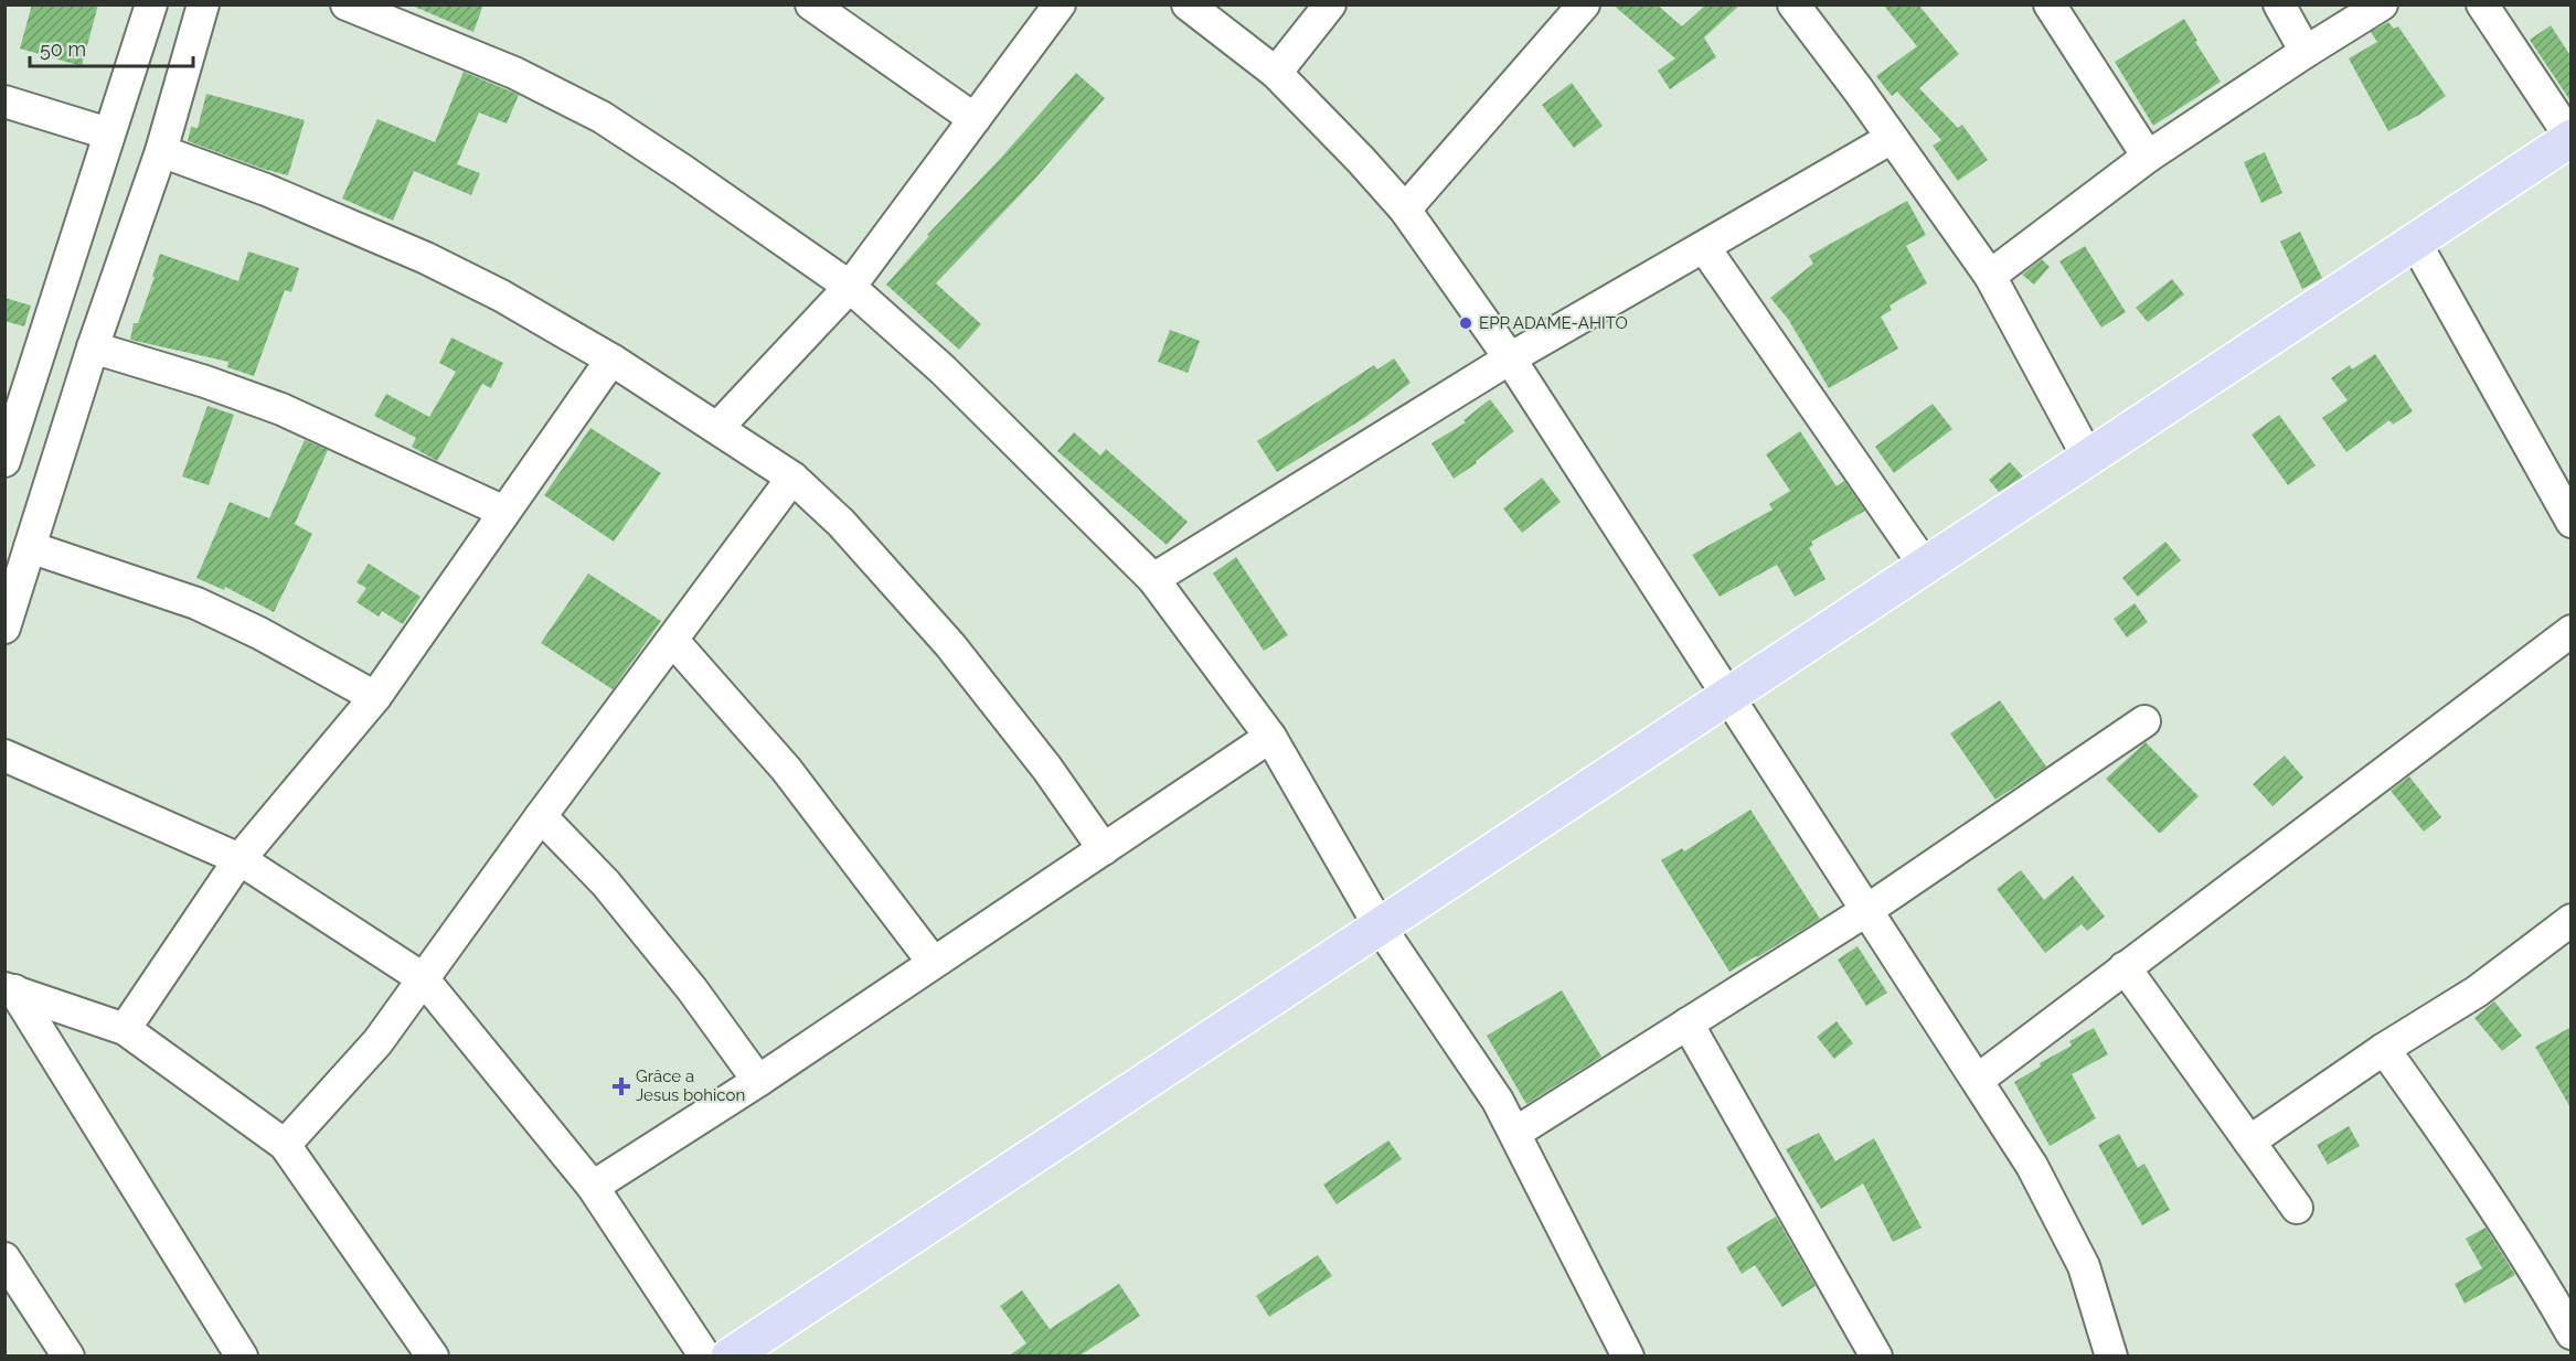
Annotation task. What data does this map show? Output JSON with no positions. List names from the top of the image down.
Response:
{
  "places": {
    "other": ["EPP ADAME-AHITO"],
    "health": ["Grâce a Jesus bohicon"]
  },
  "scale_bar": "50 m"
}
